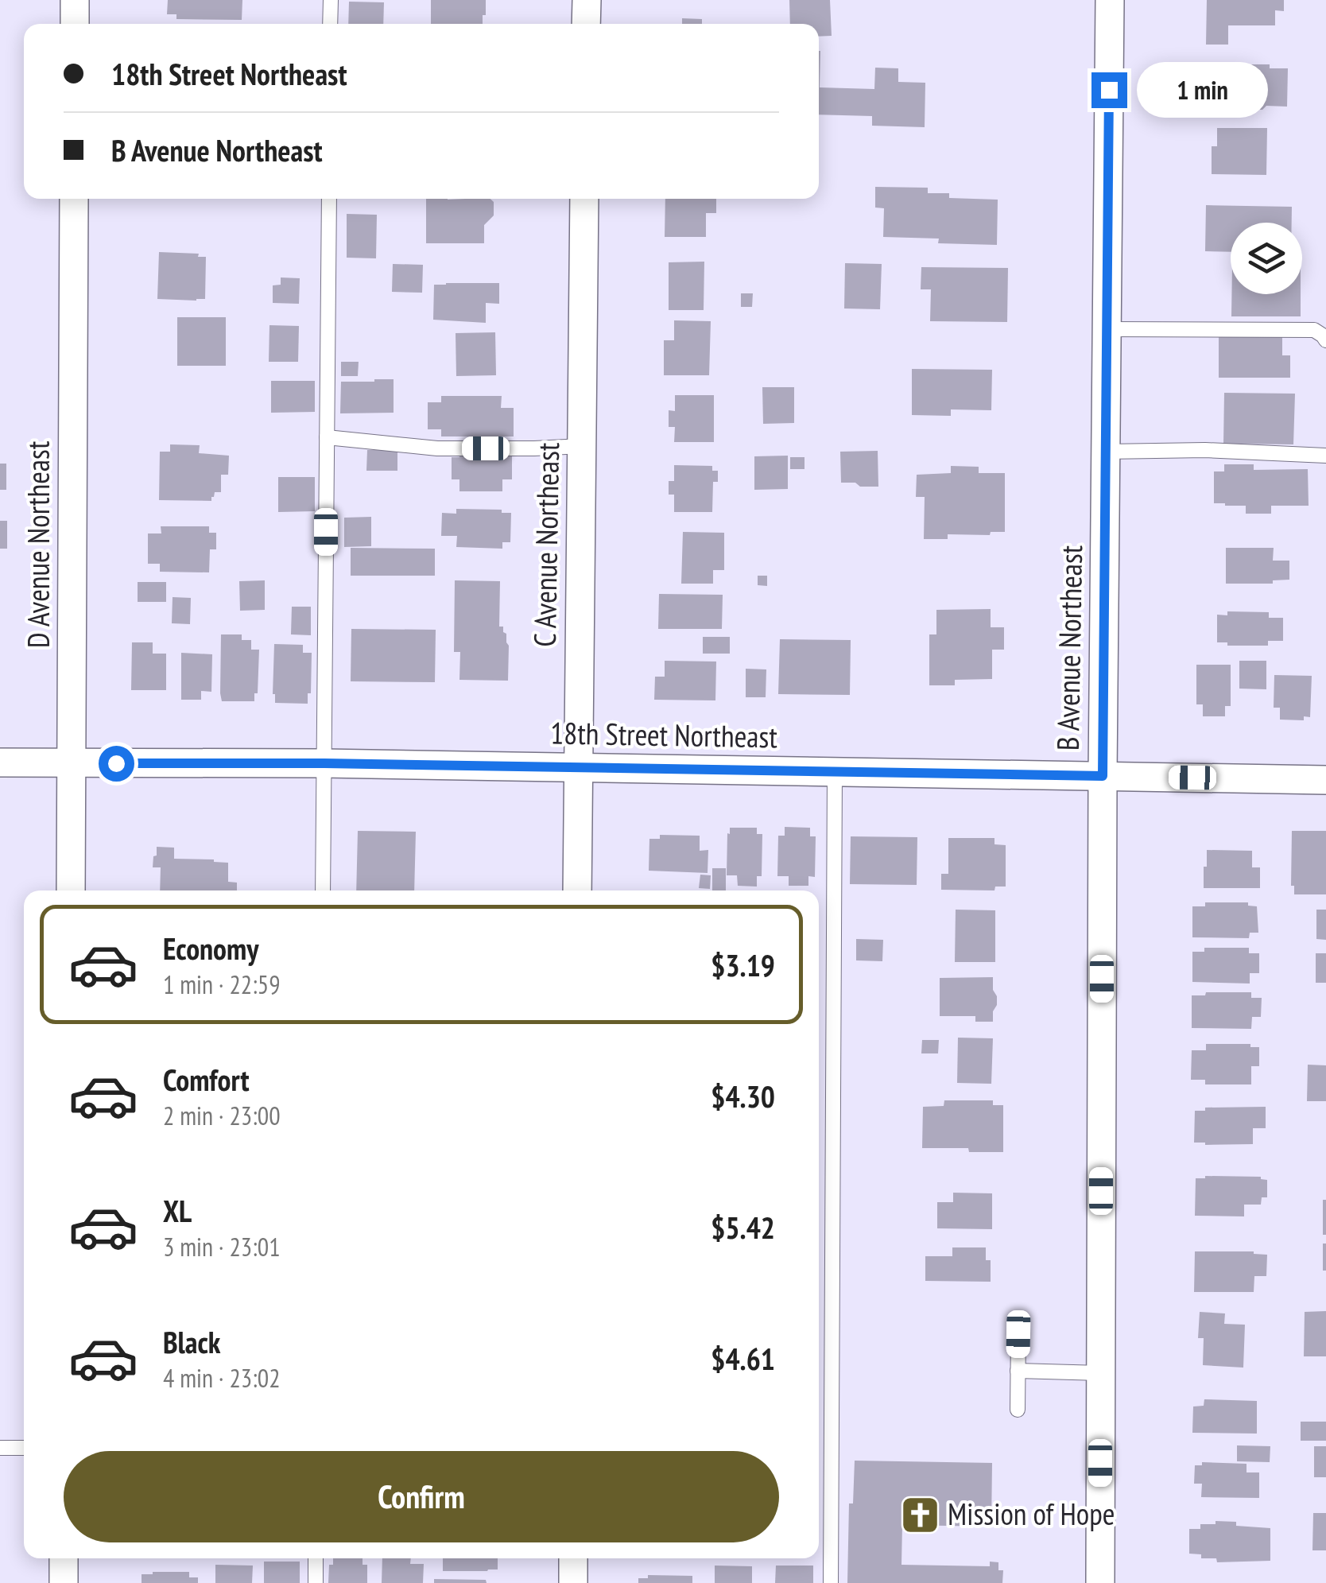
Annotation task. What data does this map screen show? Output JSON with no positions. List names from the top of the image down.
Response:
{
  "streets": {
    "street": [
      "D Avenue Northeast",
      "C Avenue Northeast",
      "B Avenue Northeast",
      "18th Street Northeast"
    ]
  },
  "crossings": [
    ["D Avenue Northeast", "18th Street Northeast"],
    ["C Avenue Northeast", "18th Street Northeast"],
    ["B Avenue Northeast", "18th Street Northeast"]
  ],
  "places": {
    "church": ["Mission of Hope"]
  },
  "page": {
    "banner": ["18th Street Northeast", "B Avenue Northeast"],
    "bubble": "1 min",
    "list": [
      {
        "name": "Economy",
        "note": "1 min · 22:59",
        "value": "$3.19"
      },
      {
        "name": "Comfort",
        "note": "2 min · 23:00",
        "value": "$4.30"
      },
      {
        "name": "XL",
        "note": "3 min · 23:01",
        "value": "$5.42"
      },
      {
        "name": "Black",
        "note": "4 min · 23:02",
        "value": "$4.61"
      }
    ],
    "buttons": "Confirm"
  }
}
